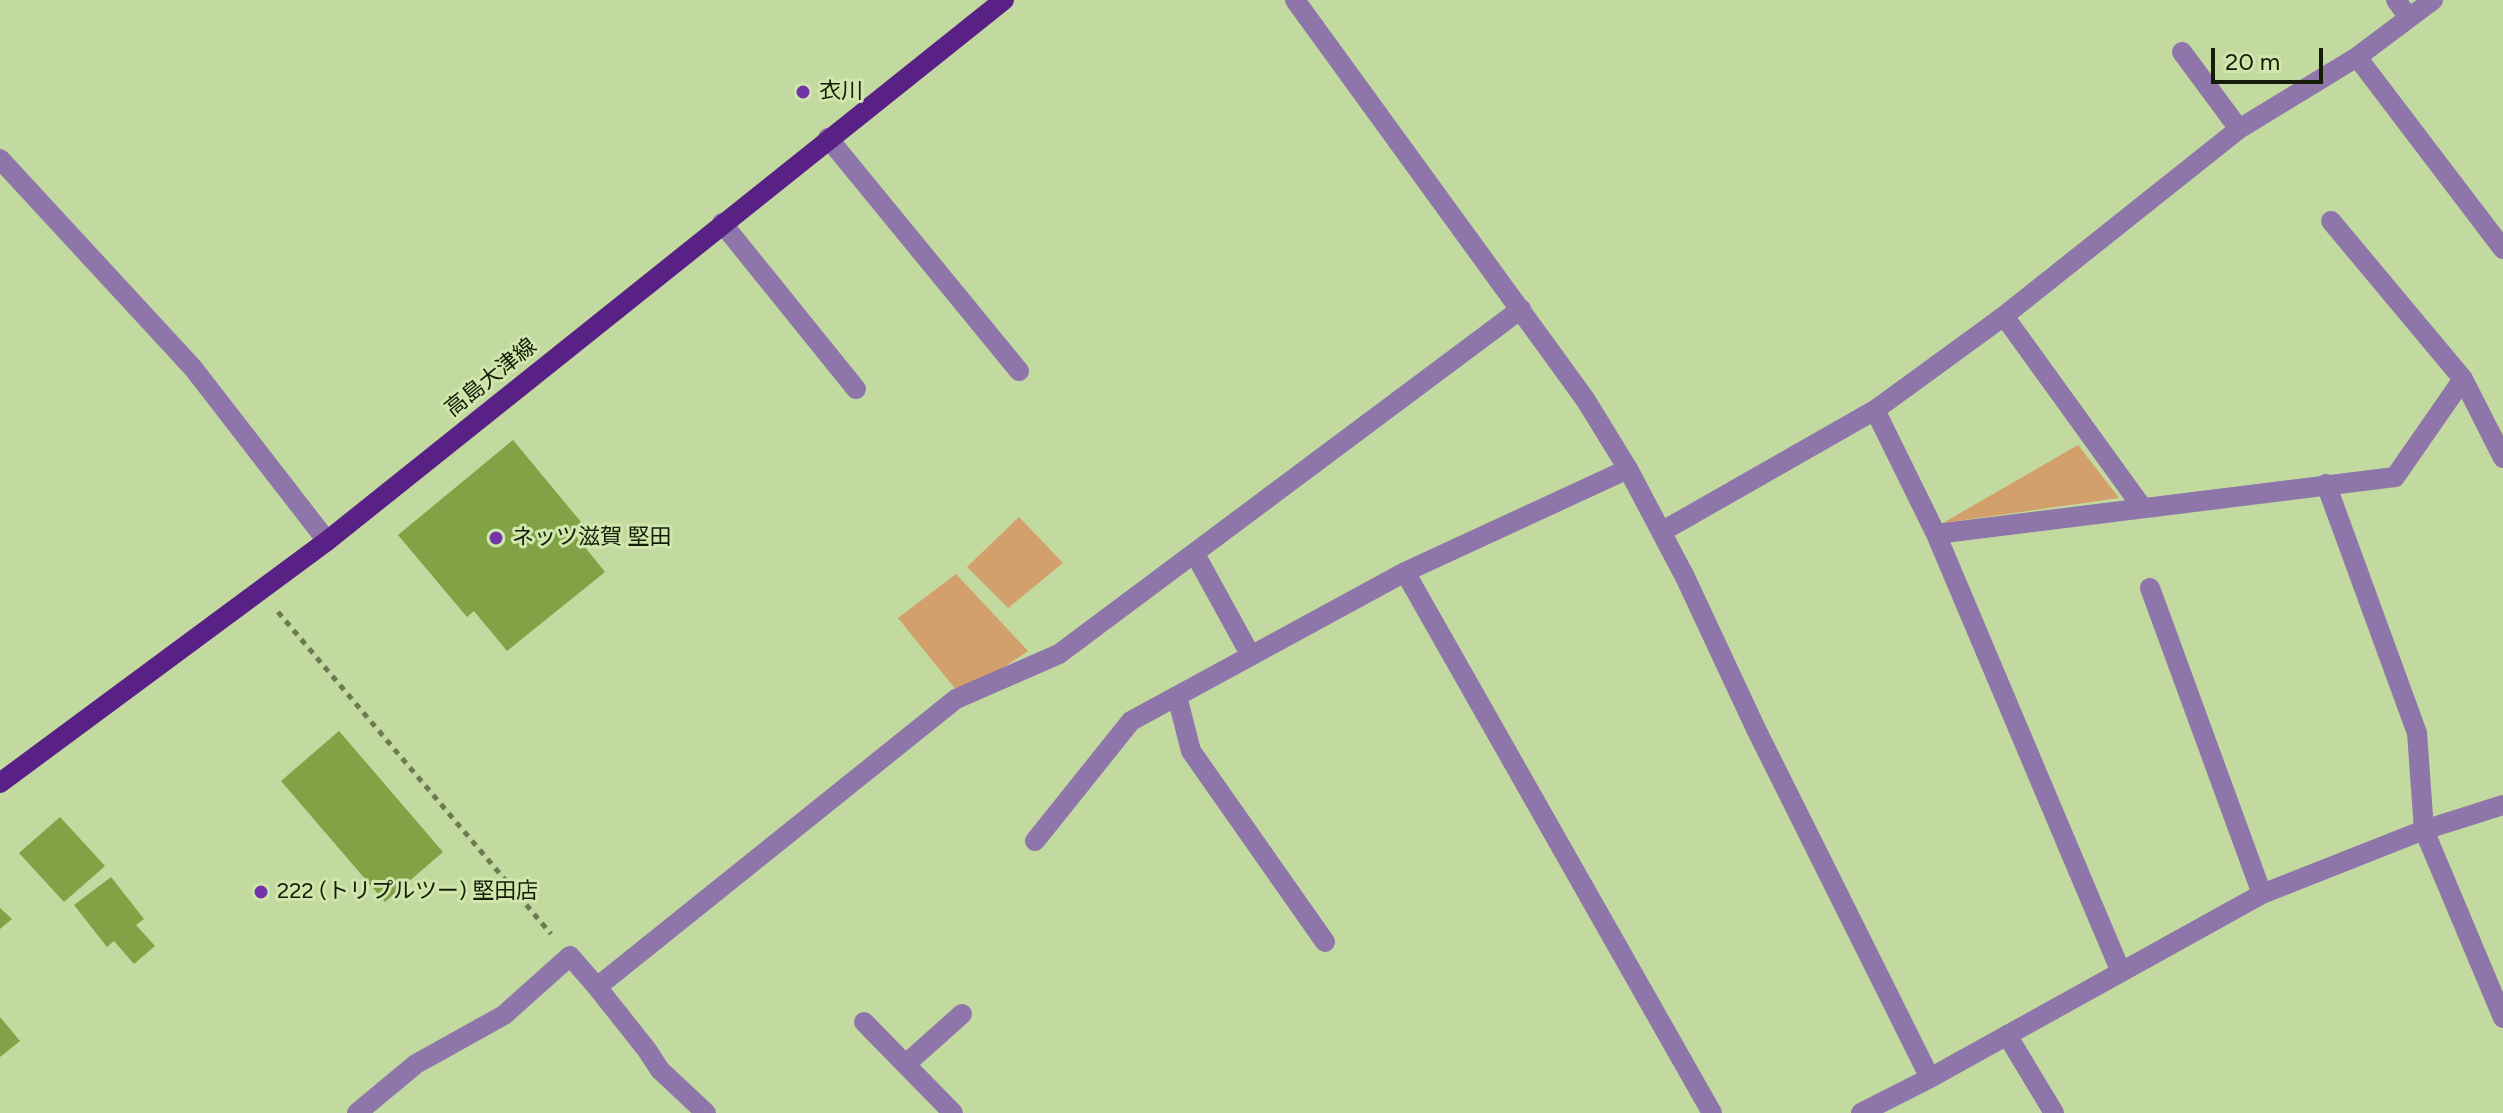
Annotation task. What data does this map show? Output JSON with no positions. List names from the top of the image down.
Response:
{
  "streets": {
    "main road": ["高島大津線"]
  },
  "places": ["衣川", "ネッツ滋賀 堅田", "222 (トリプルツー) 堅田店"],
  "scale_bar": "20 m"
}
